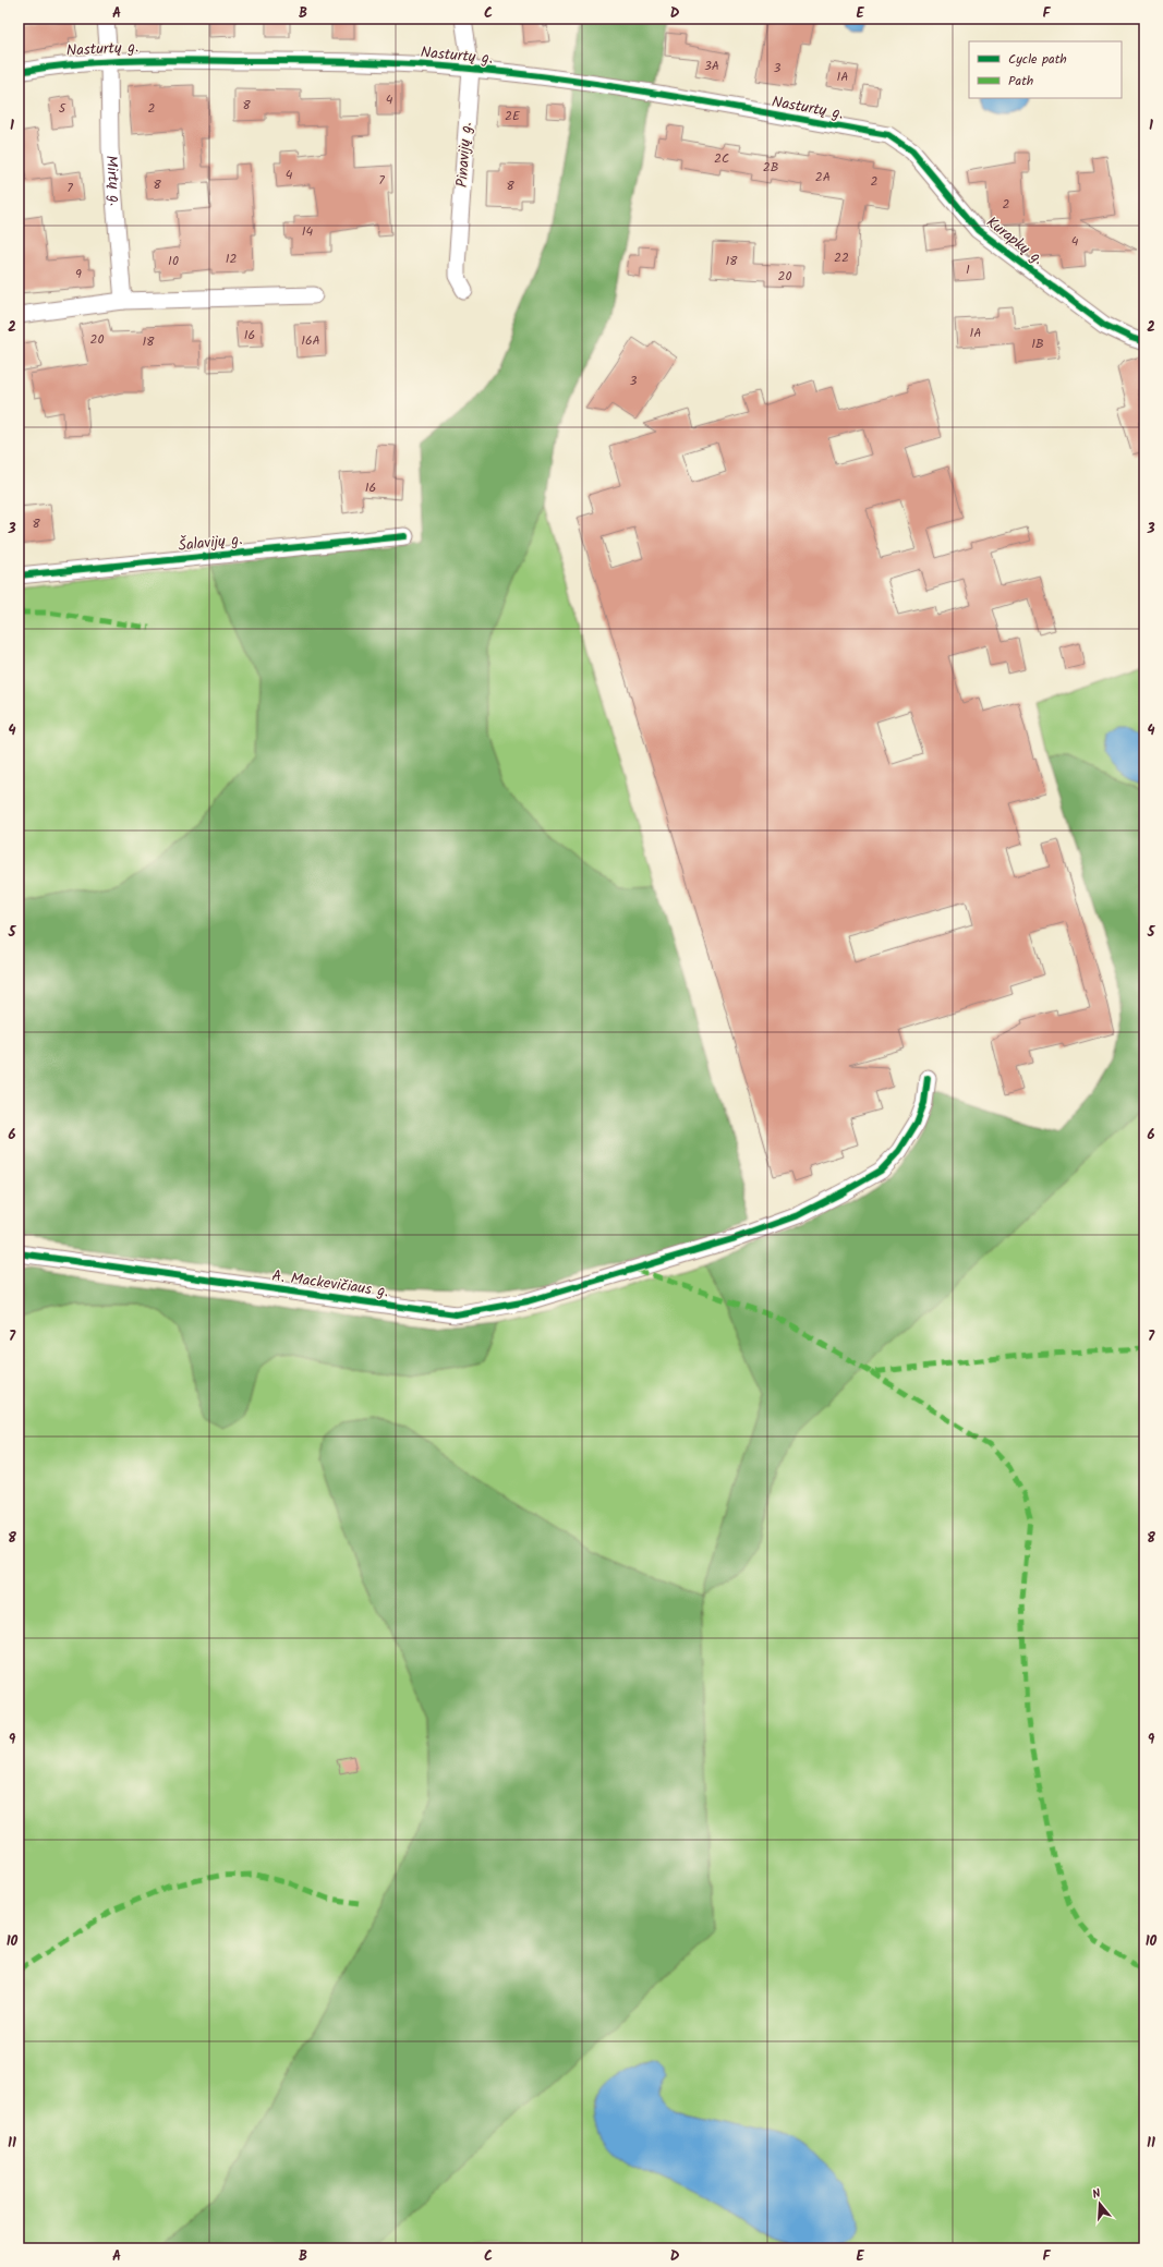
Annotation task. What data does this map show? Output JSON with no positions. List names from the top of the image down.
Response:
{
  "streets": {
    "street": [
      "Nasturtų g.",
      "Pinavijų g.",
      "Mirtų g.",
      "Kurapkų g.",
      "Šalavijų g.",
      "A. Mackevičiaus g."
    ]
  },
  "crossings": [
    ["Nasturtų g.", "Pinavijų g."],
    ["Nasturtų g.", "Mirtų g."],
    ["Nasturtų g.", "Kurapkų g."]
  ],
  "house_numbers": [
    "3A",
    "3",
    "1A",
    "4",
    "8",
    "5",
    "2",
    "2E",
    "2C",
    "2B",
    "4",
    "2A",
    "7",
    "2",
    "8",
    "8",
    "7",
    "2",
    "14",
    "4",
    "22",
    "12",
    "10",
    "18",
    "1",
    "9",
    "20",
    "1A",
    "16",
    "20",
    "16A",
    "18",
    "1B",
    "3",
    "16",
    "8"
  ],
  "legend": ["Cycle path", "Path"],
  "north": "top",
  "grid": {
    "columns": [
      "A",
      "B",
      "C",
      "D",
      "E",
      "F"
    ],
    "rows": [
      "1",
      "2",
      "3",
      "4",
      "5",
      "6",
      "7",
      "8",
      "9",
      "10",
      "11"
    ]
  }
}
